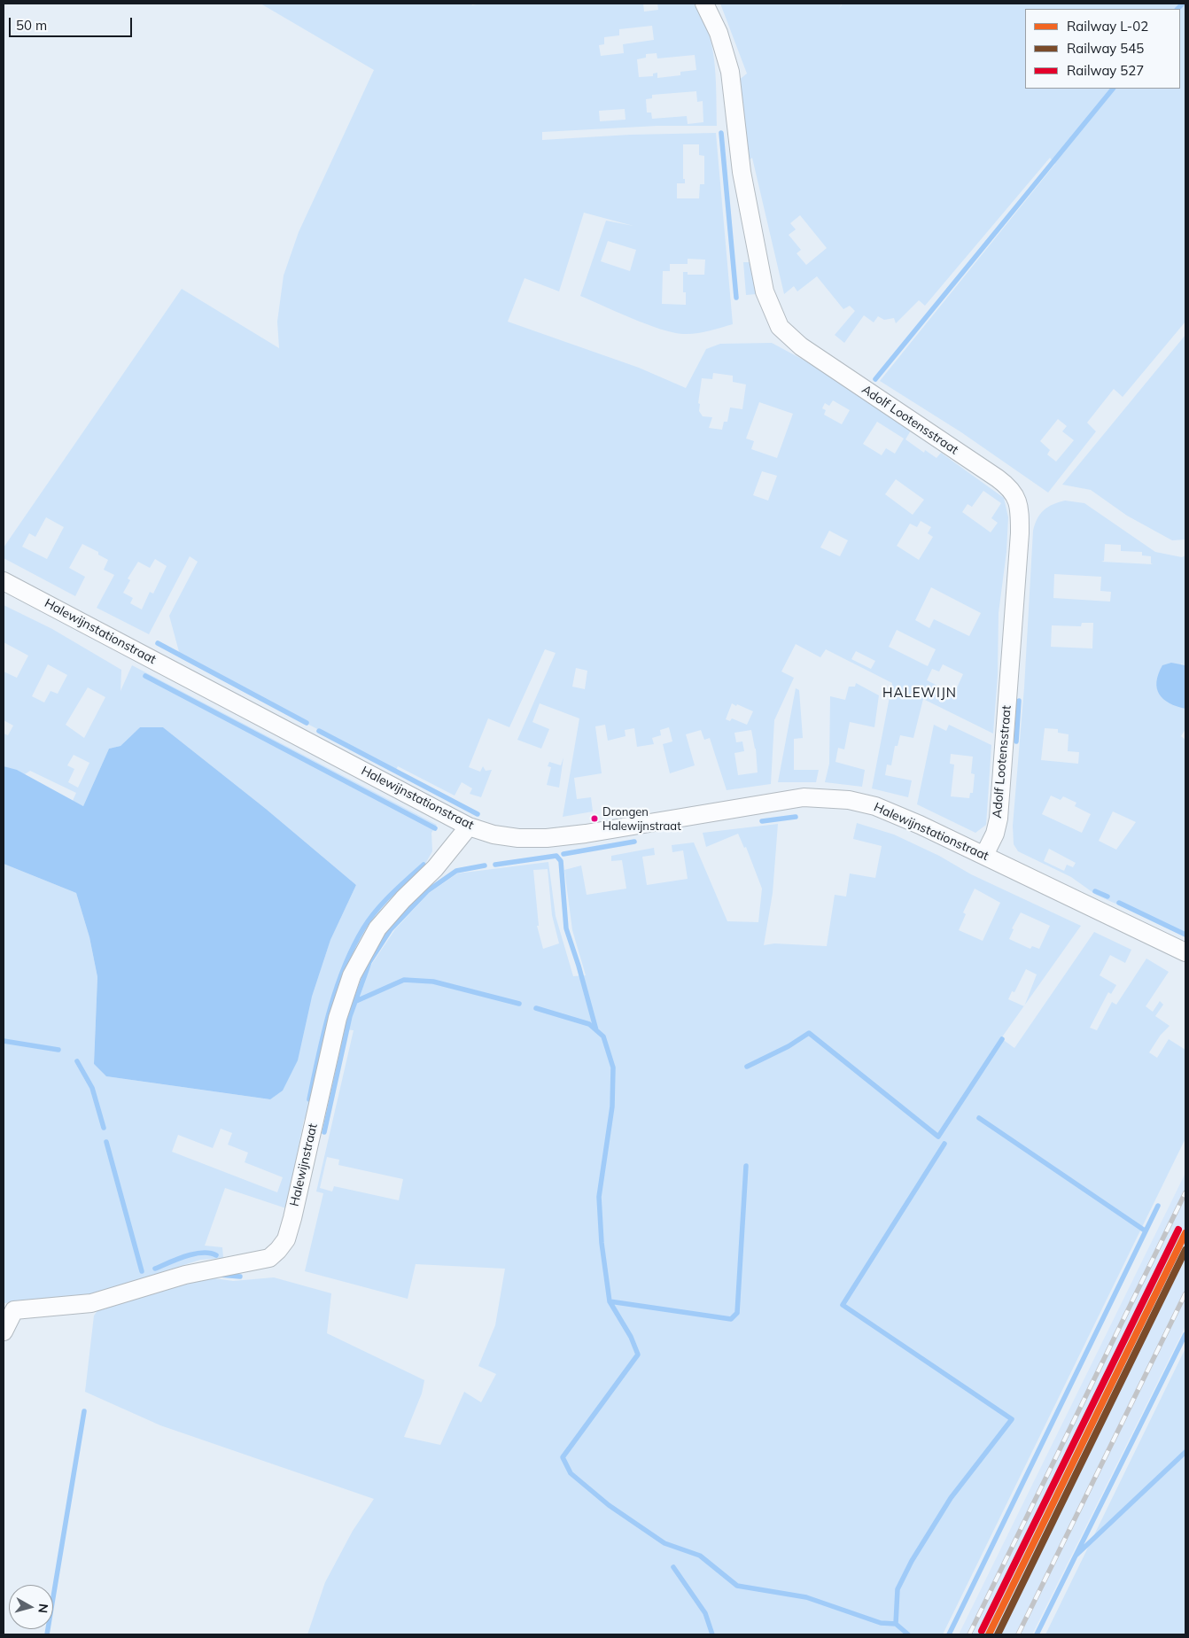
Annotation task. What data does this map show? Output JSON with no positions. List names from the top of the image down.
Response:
{
  "streets": {
    "street": ["Adolf Lootensstraat", "Halewijnstationstraat", "Halewijnstraat"]
  },
  "crossings": [
    ["Adolf Lootensstraat", "Halewijnstationstraat"],
    ["Halewijnstationstraat", "Halewijnstraat"]
  ],
  "districts": ["HALEWIJN"],
  "places": ["Drongen Halewijnstraat"],
  "lines": ["rail line 527", "rail line L-02", "rail line 545"],
  "legend": ["Railway L-02", "Railway 545", "Railway 527"],
  "scale_bar": "50 m",
  "north": "right"
}
